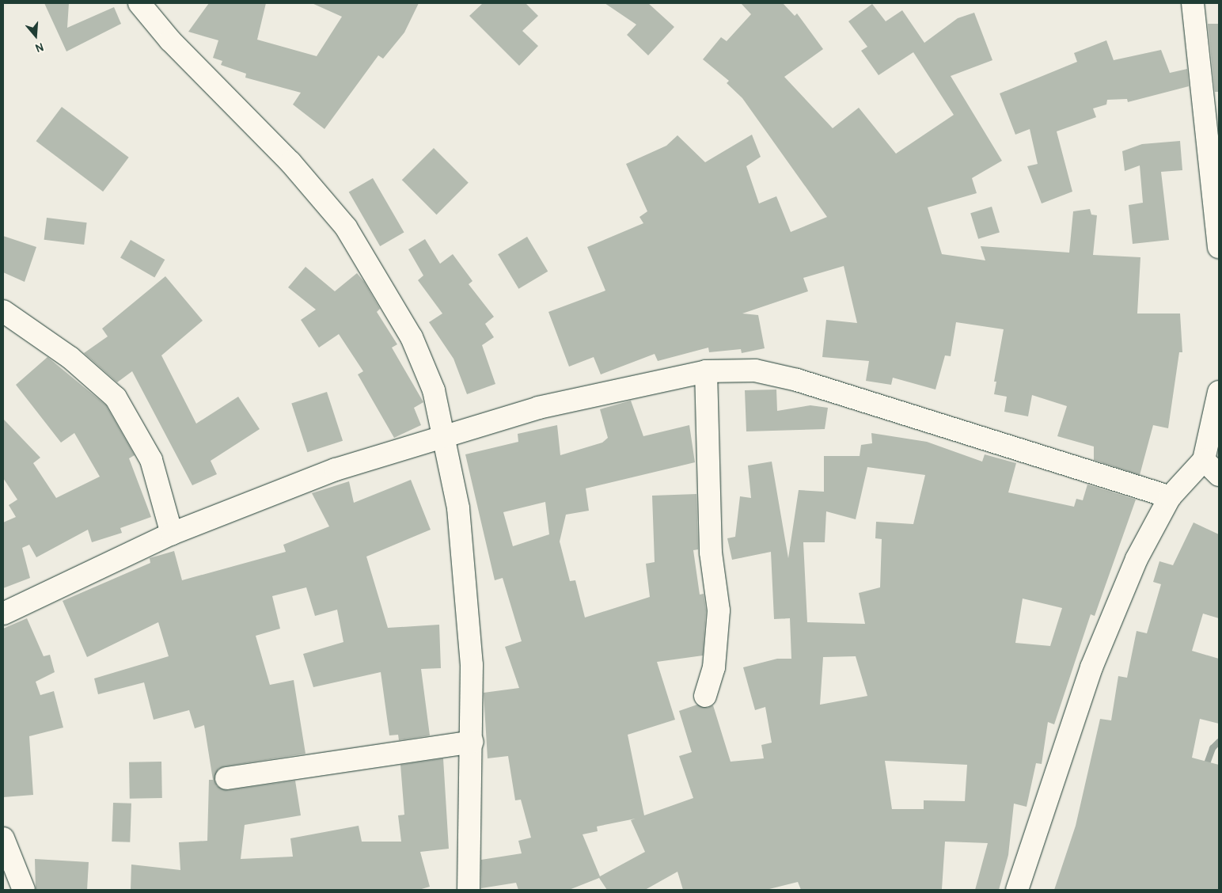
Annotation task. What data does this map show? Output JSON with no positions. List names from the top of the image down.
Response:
{
  "north": "bottom"
}
